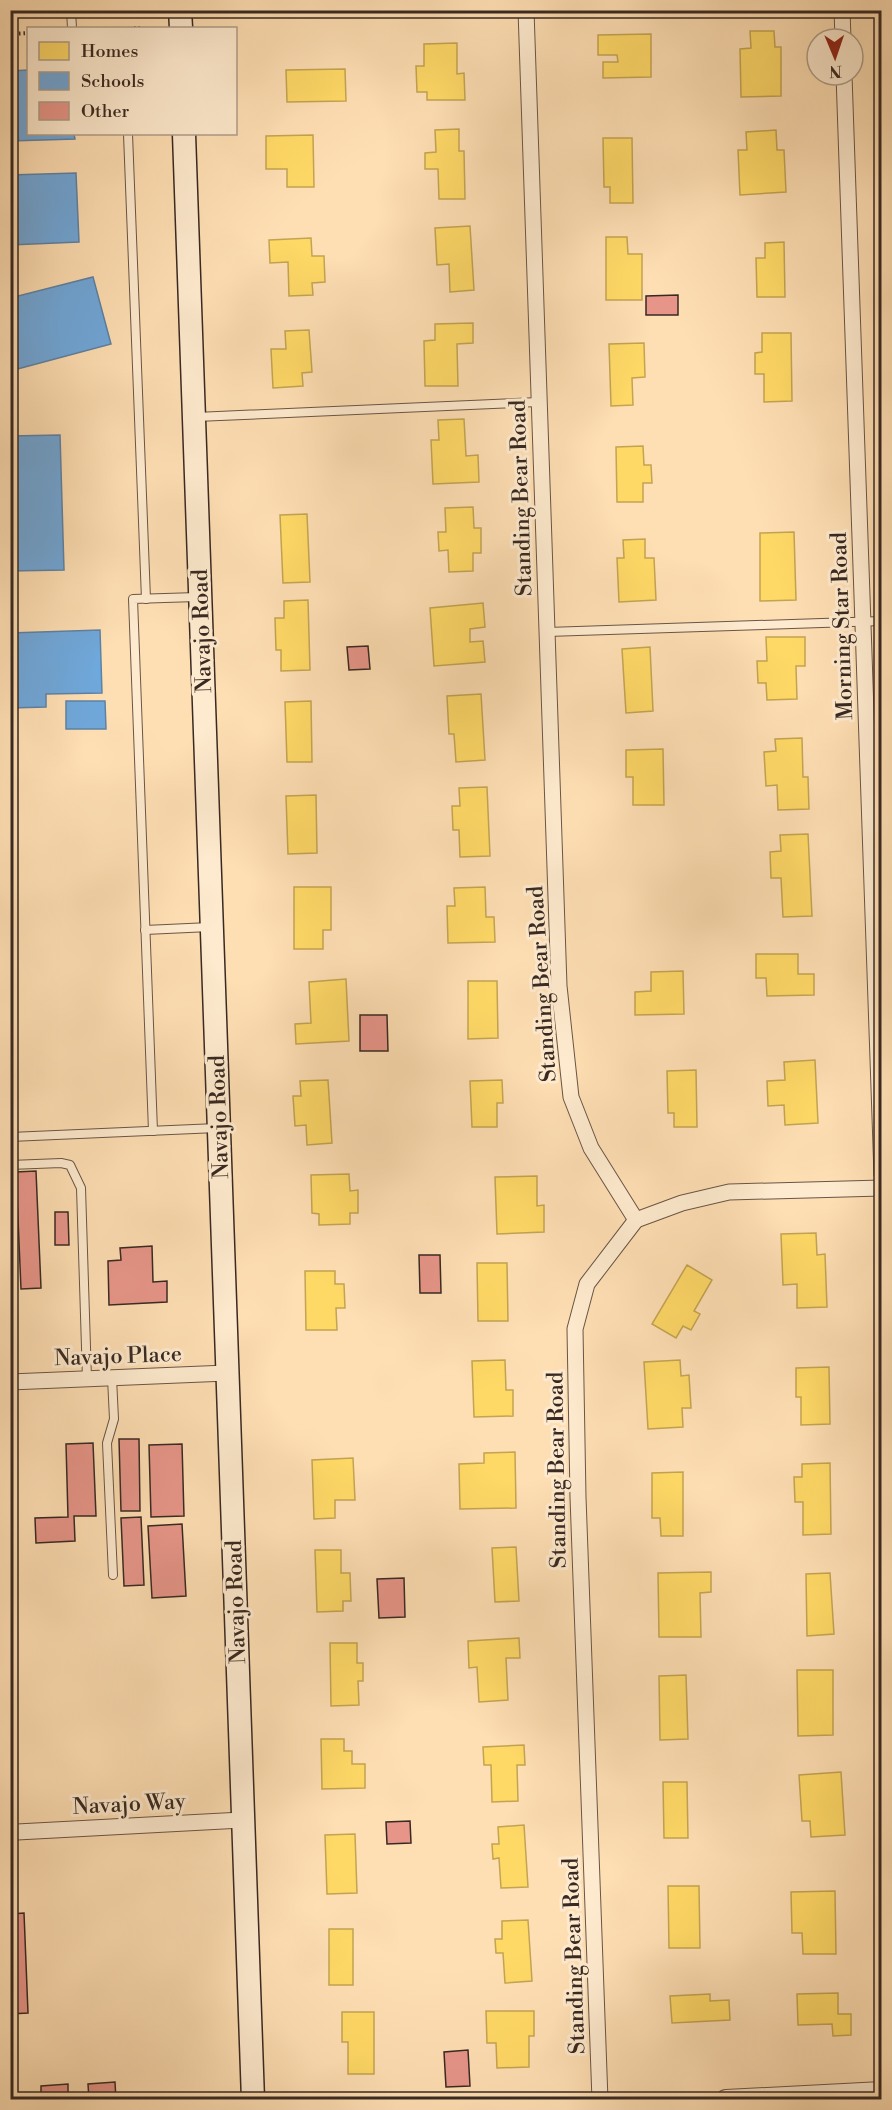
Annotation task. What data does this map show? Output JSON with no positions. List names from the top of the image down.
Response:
{
  "streets": {
    "main road": ["Navajo Road"],
    "street": [
      "Standing Bear Road",
      "Morning Star Road",
      "Navajo Place",
      "Navajo Way"
    ]
  },
  "crossings": [
    ["Navajo Road", "Navajo Place"],
    ["Navajo Road", "Navajo Way"]
  ],
  "legend": ["Homes", "Schools", "Other"],
  "north": "bottom"
}
